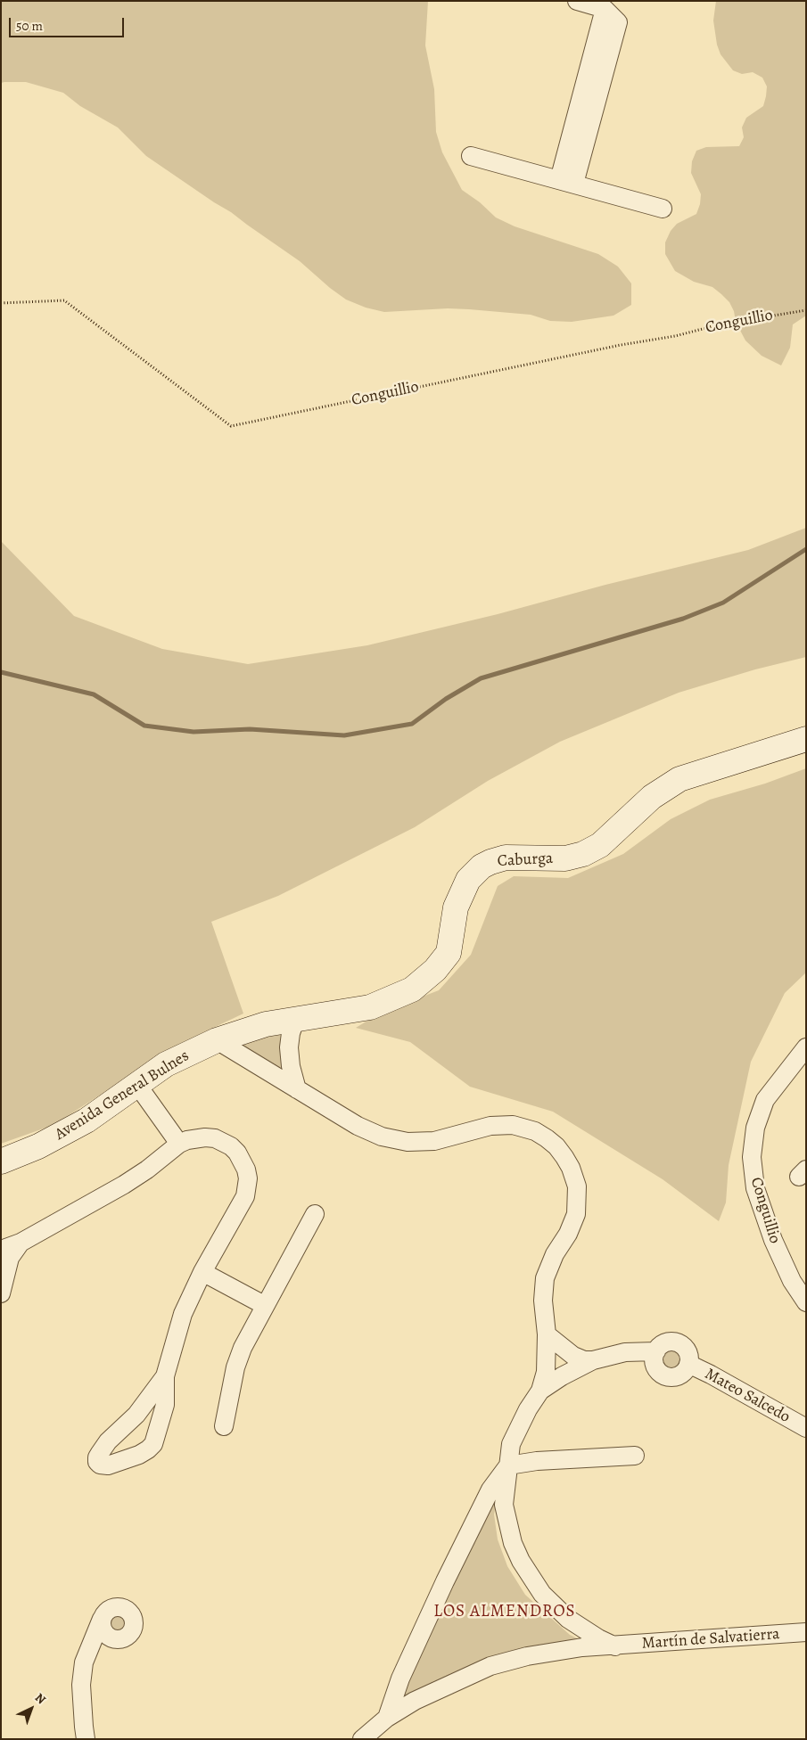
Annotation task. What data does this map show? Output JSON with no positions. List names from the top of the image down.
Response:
{
  "streets": {
    "street": [
      "Conguillio",
      "Caburga",
      "Avenida General Bulnes",
      "Mateo Salcedo",
      "Martín de Salvatierra"
    ]
  },
  "crossings": [
    ["Caburga", "Avenida General Bulnes"]
  ],
  "districts": ["LOS ALMENDROS"],
  "scale_bar": "50 m",
  "north": "top right"
}
